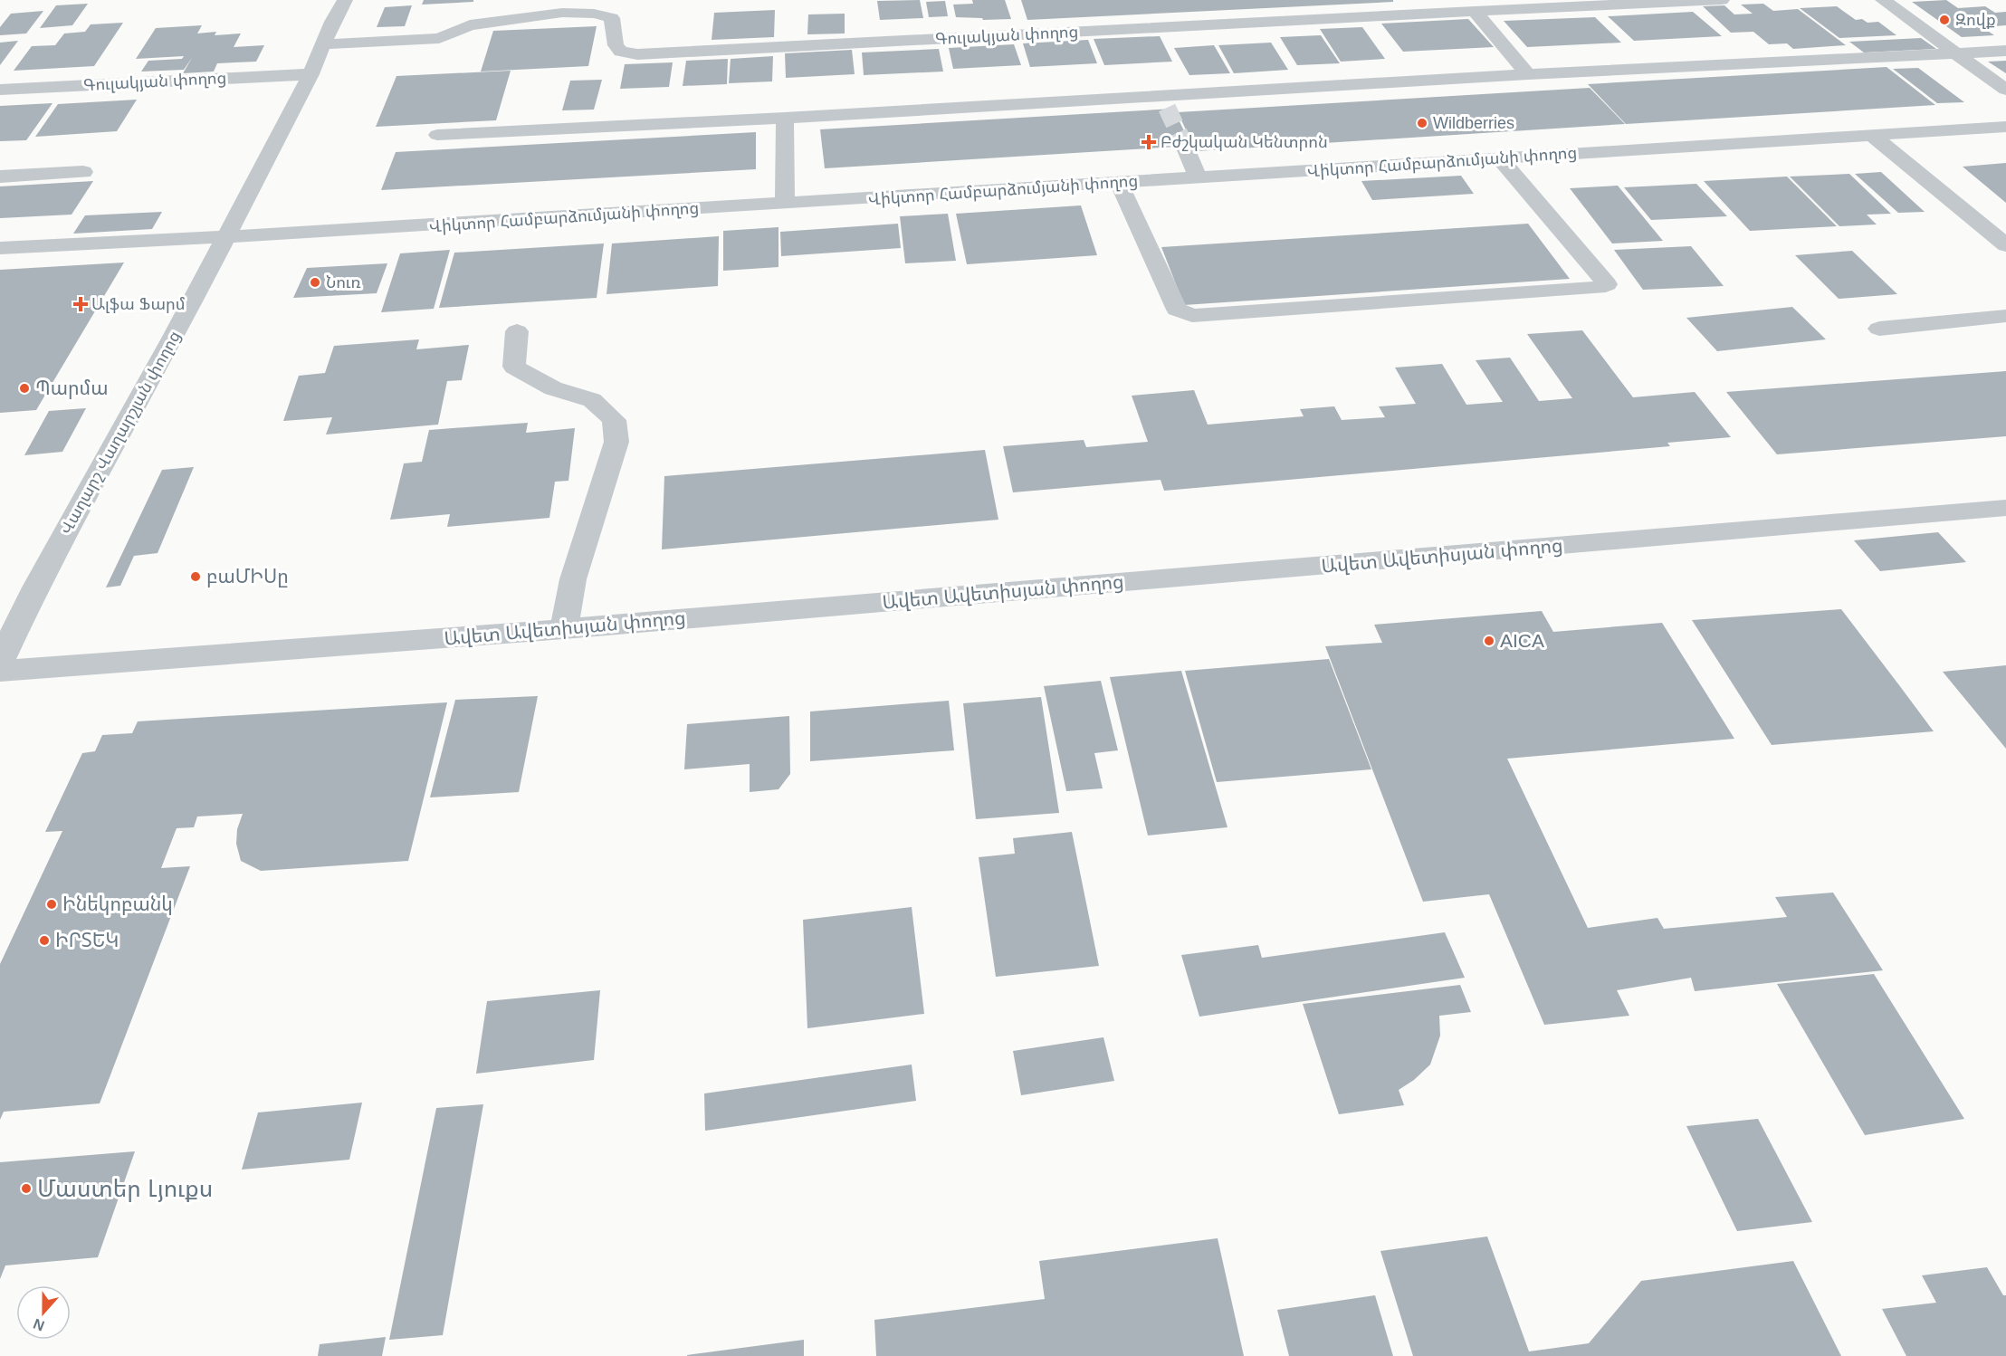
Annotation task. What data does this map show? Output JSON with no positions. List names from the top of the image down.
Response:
{
  "streets": {
    "street": [
      "Գուլակյան փողոց",
      "Վիկտոր Համբարձումյանի փողոց",
      "Վաղարշ Վաղարշյան փողոց",
      "Ավետ Ավետիսյան փողոց"
    ]
  },
  "crossings": [
    ["Գուլակյան փողոց", "Վաղարշ Վաղարշյան փողոց"],
    ["Վիկտոր Համբարձումյանի փողոց", "Վաղարշ Վաղարշյան փողոց"]
  ],
  "places": {
    "other": [
      "Զովք",
      "Wildberries",
      "Նուռ",
      "Պարմա",
      "բաՄԻՍը",
      "AICA",
      "Ինեկոբանկ",
      "ԻՐՏԵԿ",
      "Մաստեր Լյուքս"
    ],
    "health": ["Բժշկական Կենտրոն", "Ալֆա Ֆարմ"]
  },
  "north": "bottom"
}
